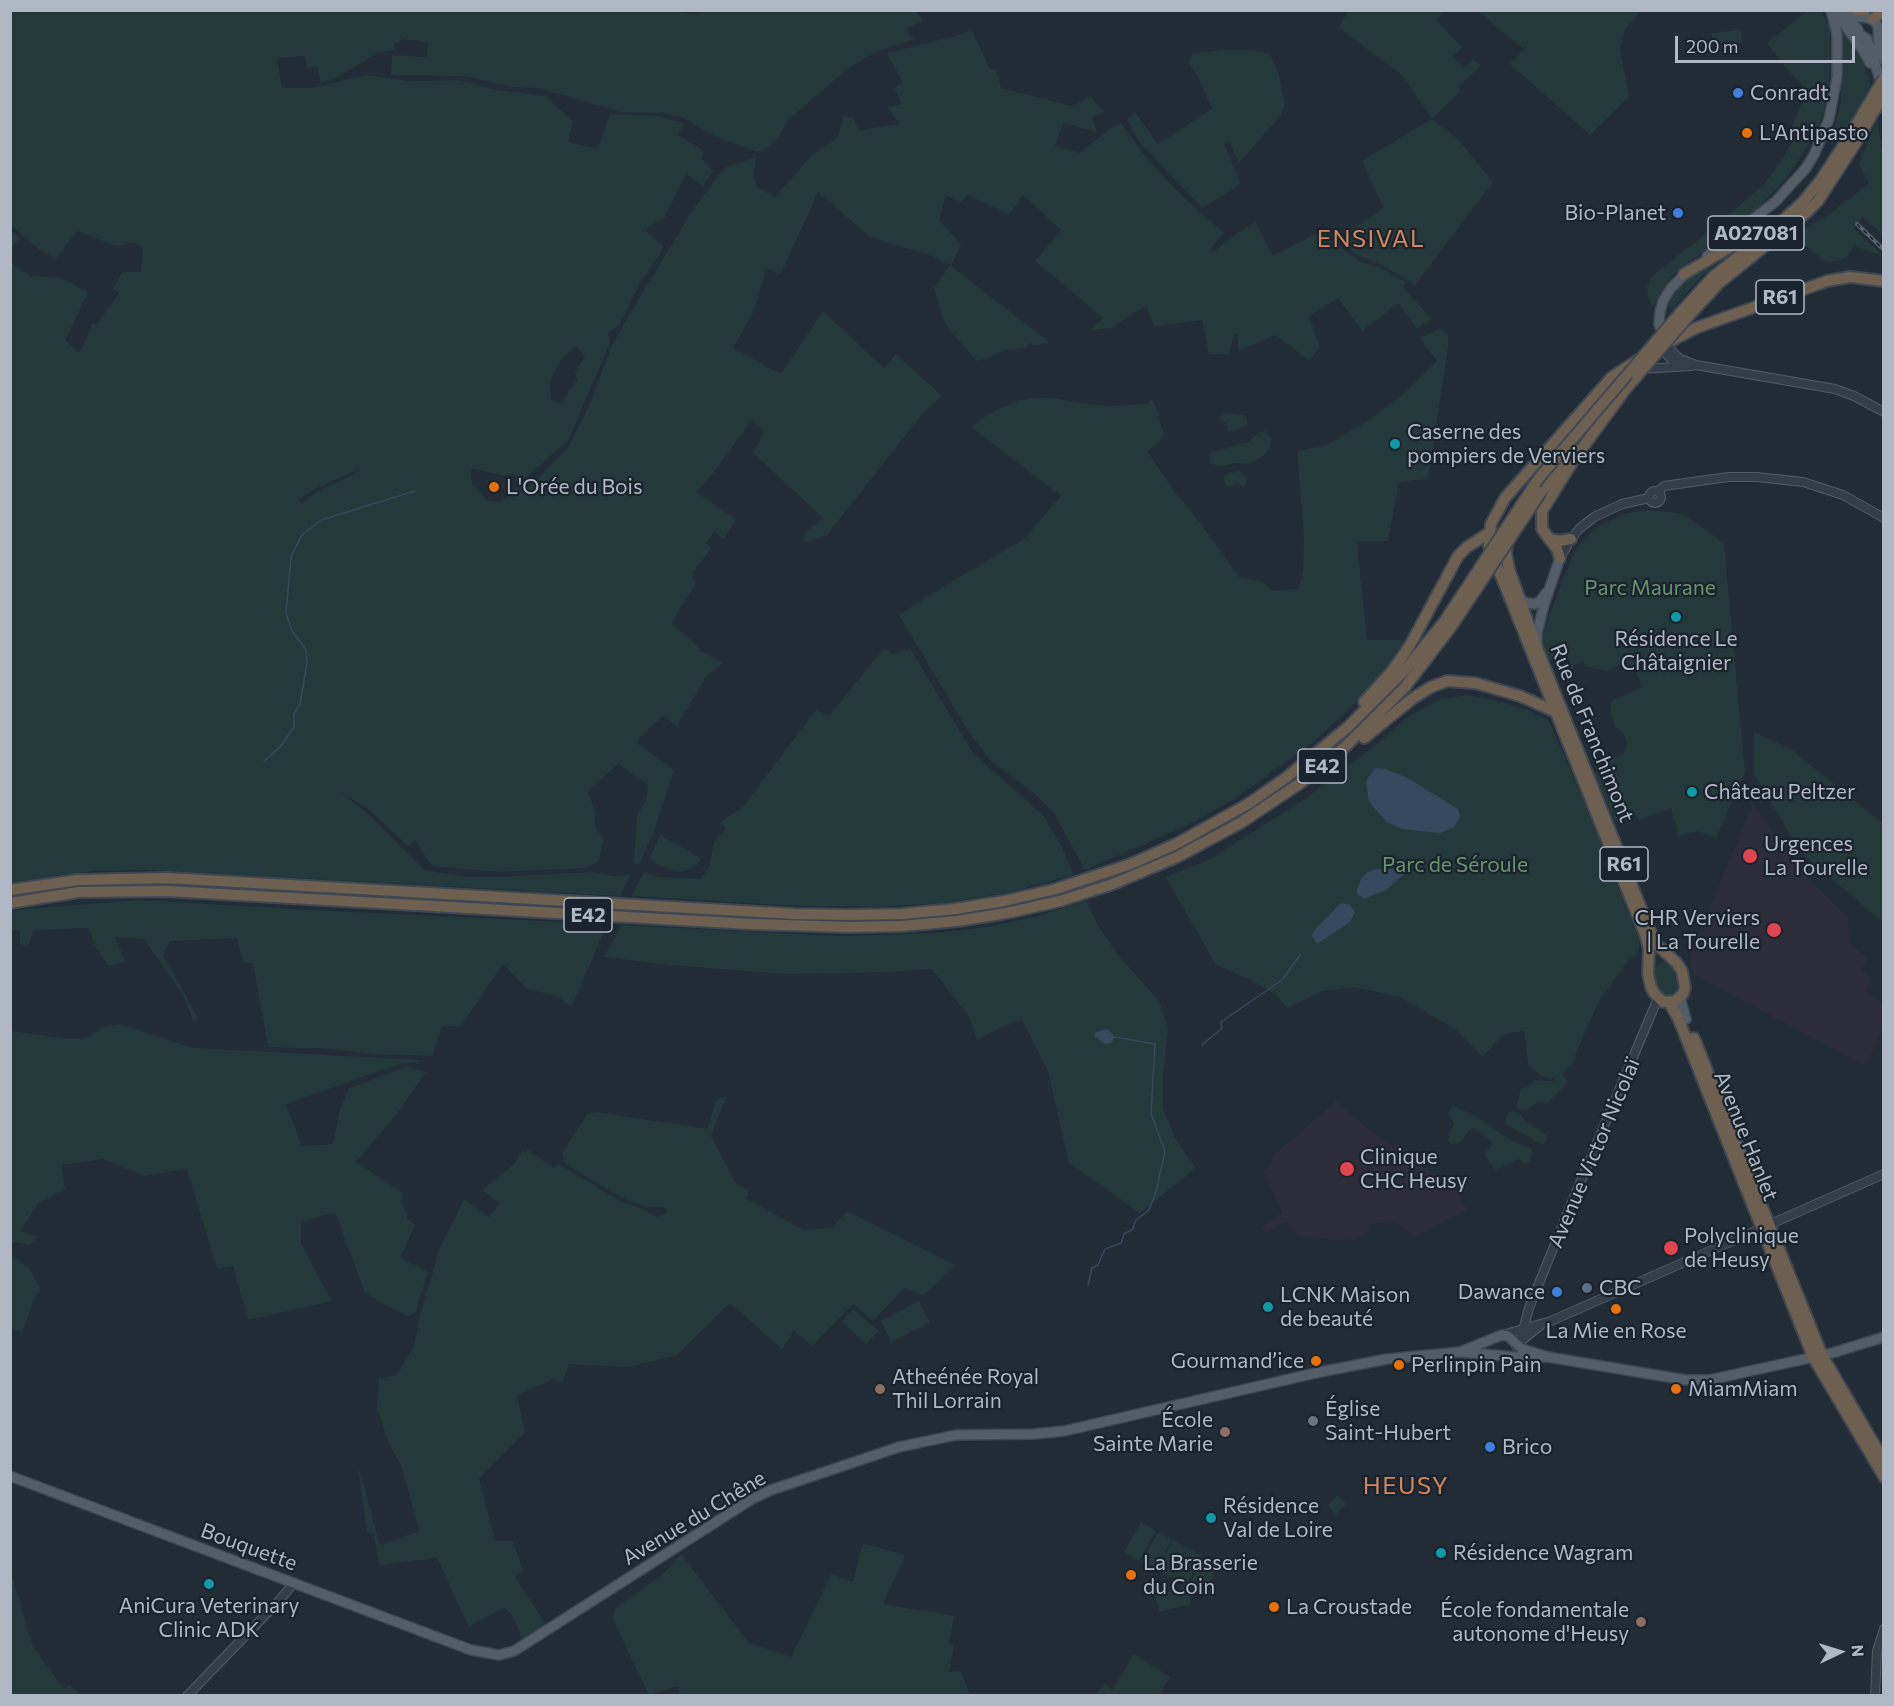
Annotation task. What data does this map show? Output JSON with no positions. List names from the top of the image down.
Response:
{
  "streets": {
    "highway": [
      "A027081",
      "R61",
      "Rue de Franchimont",
      "E42",
      "Avenue Hanlet"
    ],
    "main road": ["Avenue du Chêne", "Bouquette"],
    "street": ["Avenue Victor Nicolaï"]
  },
  "crossings": [
    ["A027081", "E42"],
    ["R61", "Rue de Franchimont"],
    ["R61", "Avenue Hanlet"],
    ["R61", "Avenue Victor Nicolaï"],
    ["Rue de Franchimont", "Avenue Hanlet"],
    ["Rue de Franchimont", "Avenue Victor Nicolaï"],
    ["Avenue Hanlet", "Avenue Victor Nicolaï"],
    ["Avenue du Chêne", "Bouquette"]
  ],
  "districts": ["ENSIVAL", "HEUSY"],
  "parks": ["Parc Maurane", "Parc de Séroule"],
  "places": [
    "Conradt",
    "L'Antipasto",
    "Bio-Planet",
    "Caserne des pompiers de Verviers",
    "L'Orée du Bois",
    "Résidence Le Châtaignier",
    "Château Peltzer",
    "Urgences La Tourelle",
    "CHR Verviers | La Tourelle",
    "Clinique CHC Heusy",
    "Polyclinique de Heusy",
    "CBC",
    "Dawance",
    "LCNK Maison de beauté",
    "La Mie en Rose",
    "Gourmand’ice",
    "Perlinpin Pain",
    "Atheénée Royal Thil Lorrain",
    "MiamMiam",
    "Église Saint-Hubert",
    "École Sainte Marie",
    "Brico",
    "Résidence Val de Loire",
    "Résidence Wagram",
    "La Brasserie du Coin",
    "AniCura Veterinary Clinic ADK",
    "La Croustade",
    "École fondamentale autonome d'Heusy"
  ],
  "scale_bar": "200 m",
  "north": "right"
}
